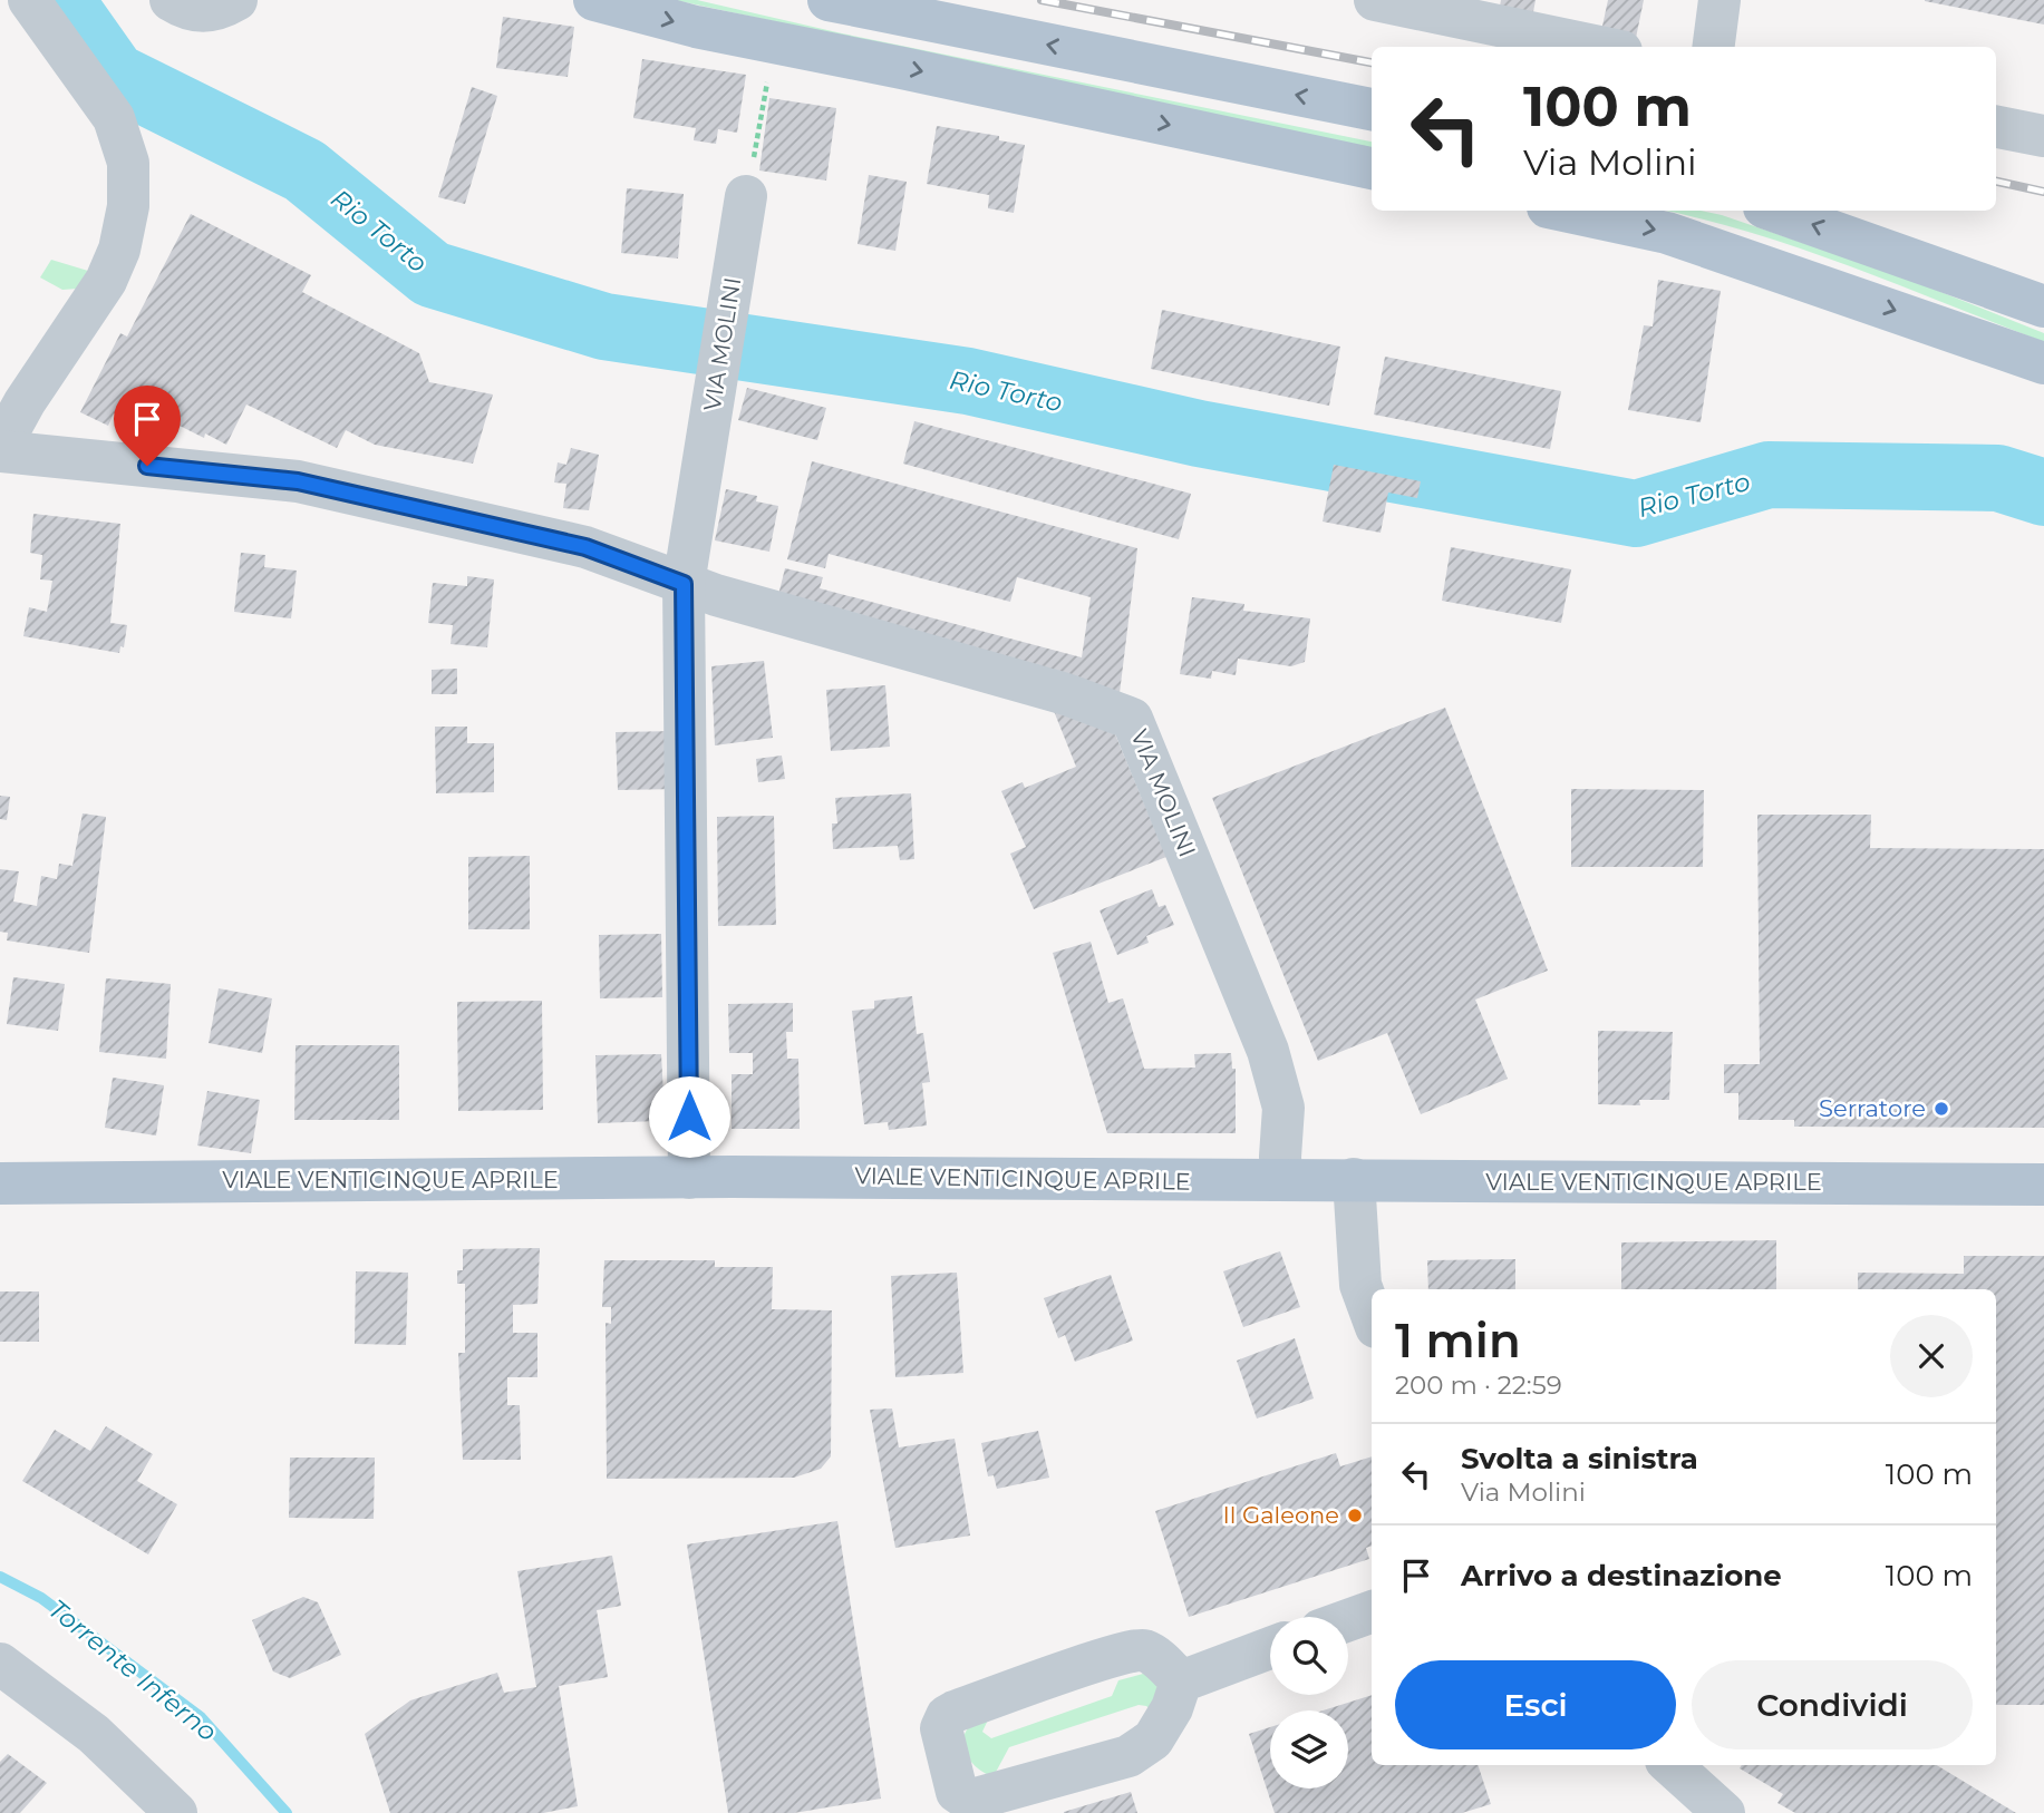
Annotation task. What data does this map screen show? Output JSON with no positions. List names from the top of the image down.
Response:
{
  "streets": {
    "main road": ["VIALE VENTICINQUE APRILE"],
    "street": ["VIA MOLINI"]
  },
  "crossings": [
    ["VIA MOLINI", "VIALE VENTICINQUE APRILE"]
  ],
  "water": ["Rio Torto", "Torrente Inferno"],
  "places": ["Serratore", "Il Galeone"],
  "page": {
    "turn": ["100 m", "Via Molini"],
    "heading": ["1 min", "200 m · 22:59"],
    "list": [
      {
        "name": "Svolta a sinistra",
        "note": "Via Molini",
        "value": "100 m"
      },
      {
        "name": "Arrivo a destinazione",
        "value": "100 m"
      }
    ],
    "buttons": ["Esci", "Condividi"]
  }
}
